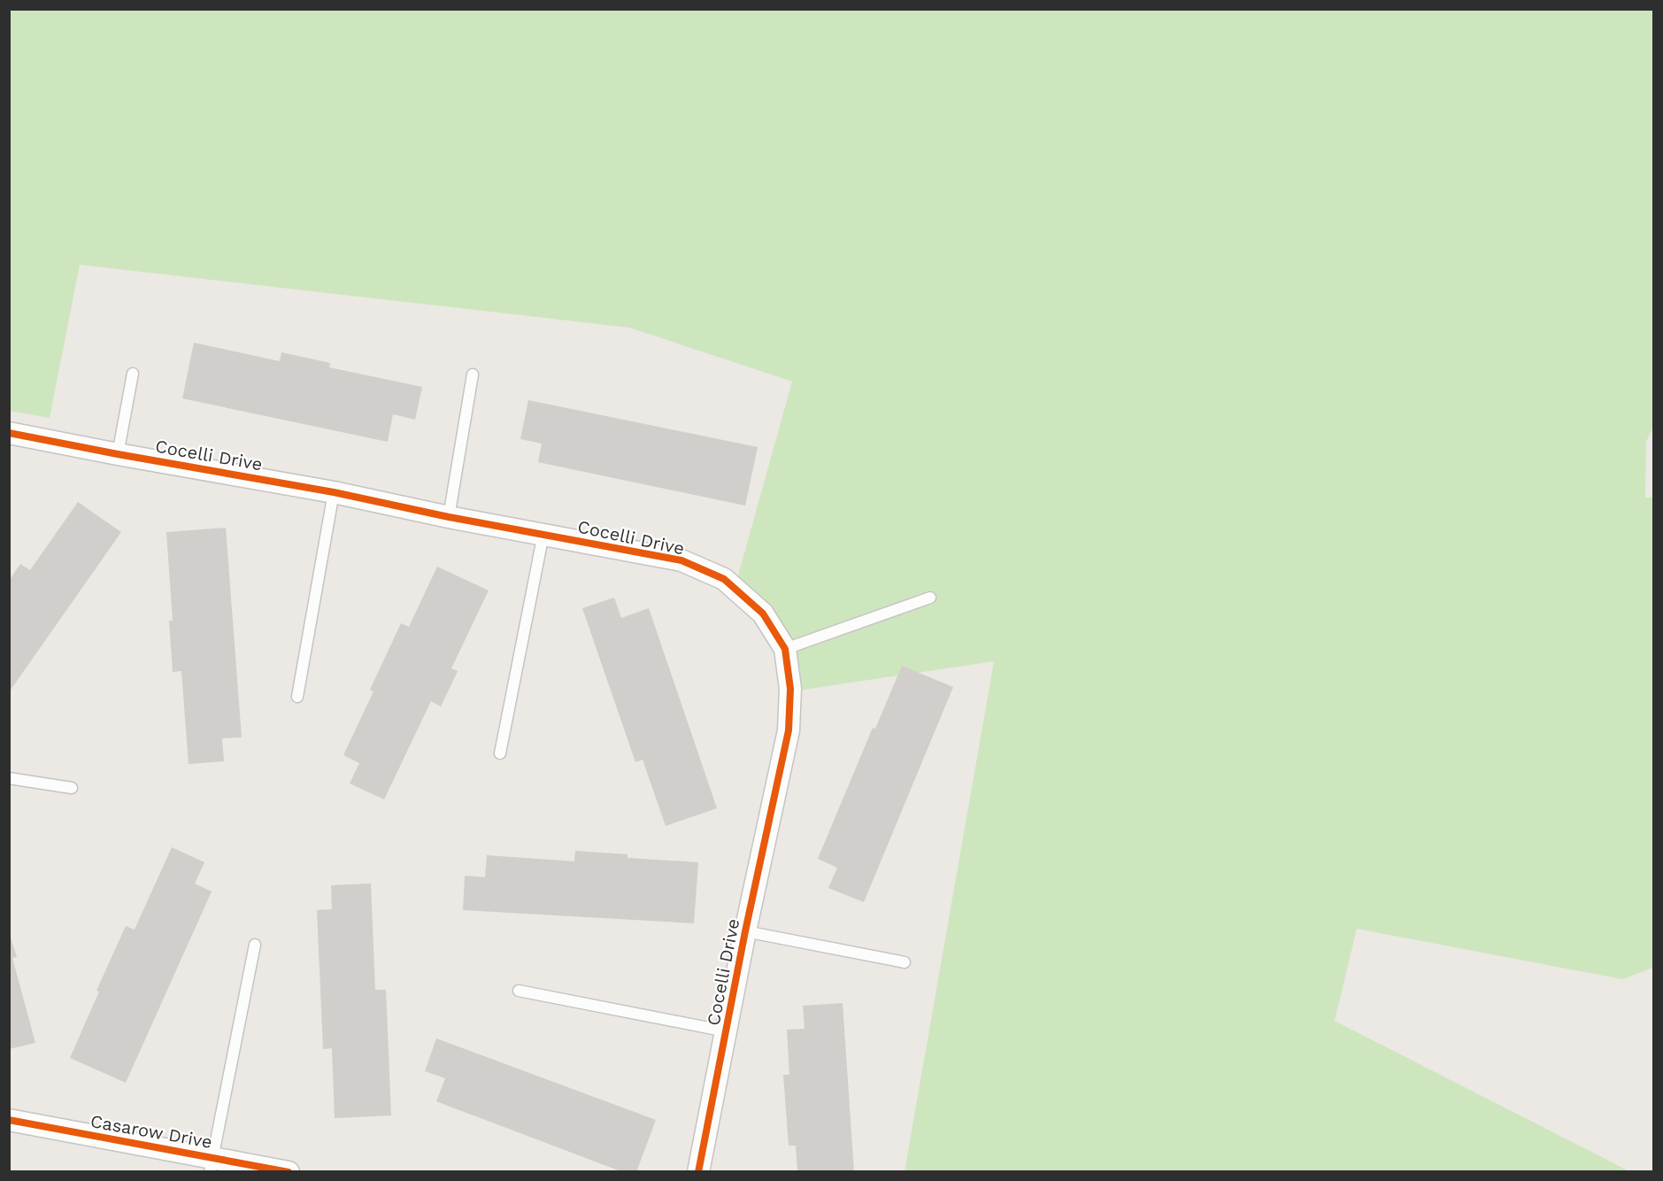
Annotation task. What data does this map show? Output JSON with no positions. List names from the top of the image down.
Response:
{
  "streets": {
    "street": ["Cocelli Drive", "Casarow Drive"]
  }
}
